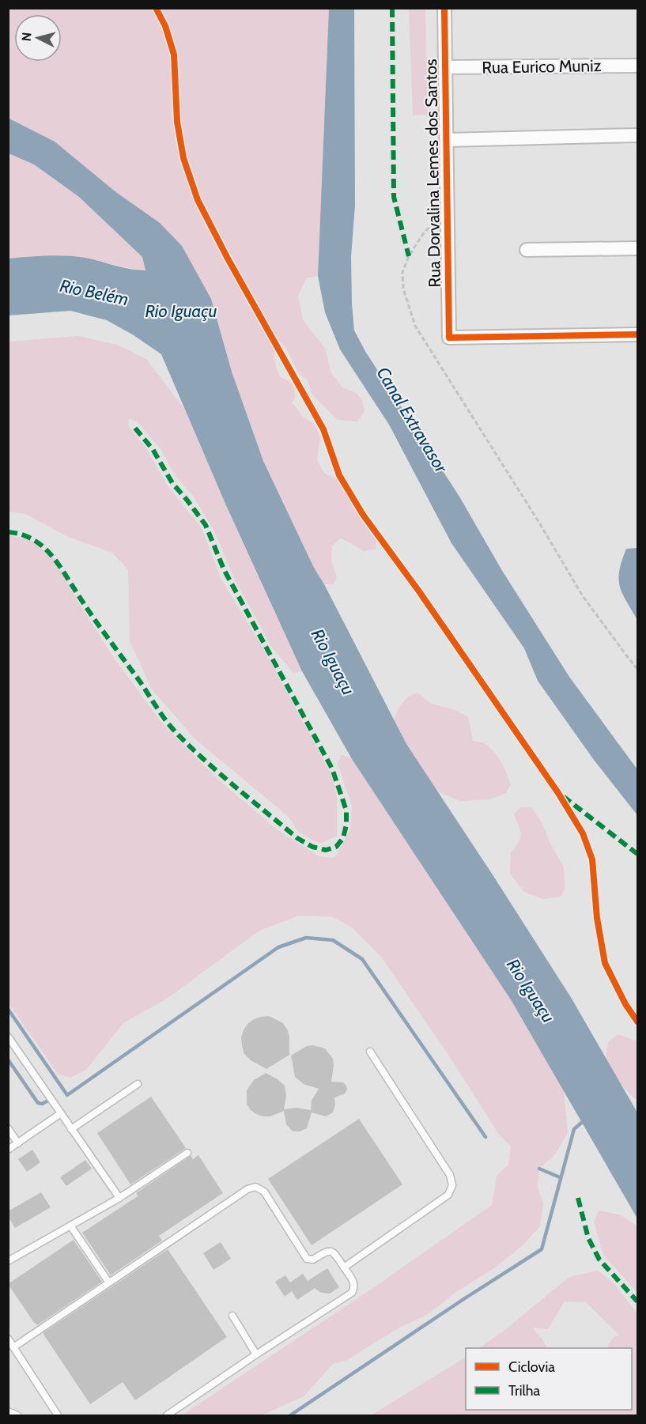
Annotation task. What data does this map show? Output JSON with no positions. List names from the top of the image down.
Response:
{
  "streets": {
    "street": ["Rua Eurico Muniz", "Rua Dorvalina Lemes dos Santos"]
  },
  "crossings": [
    ["Rua Eurico Muniz", "Rua Dorvalina Lemes dos Santos"]
  ],
  "water": ["Rio Belém", "Rio Iguaçu", "Canal Extravasor"],
  "legend": ["Ciclovia", "Trilha"],
  "north": "left"
}
